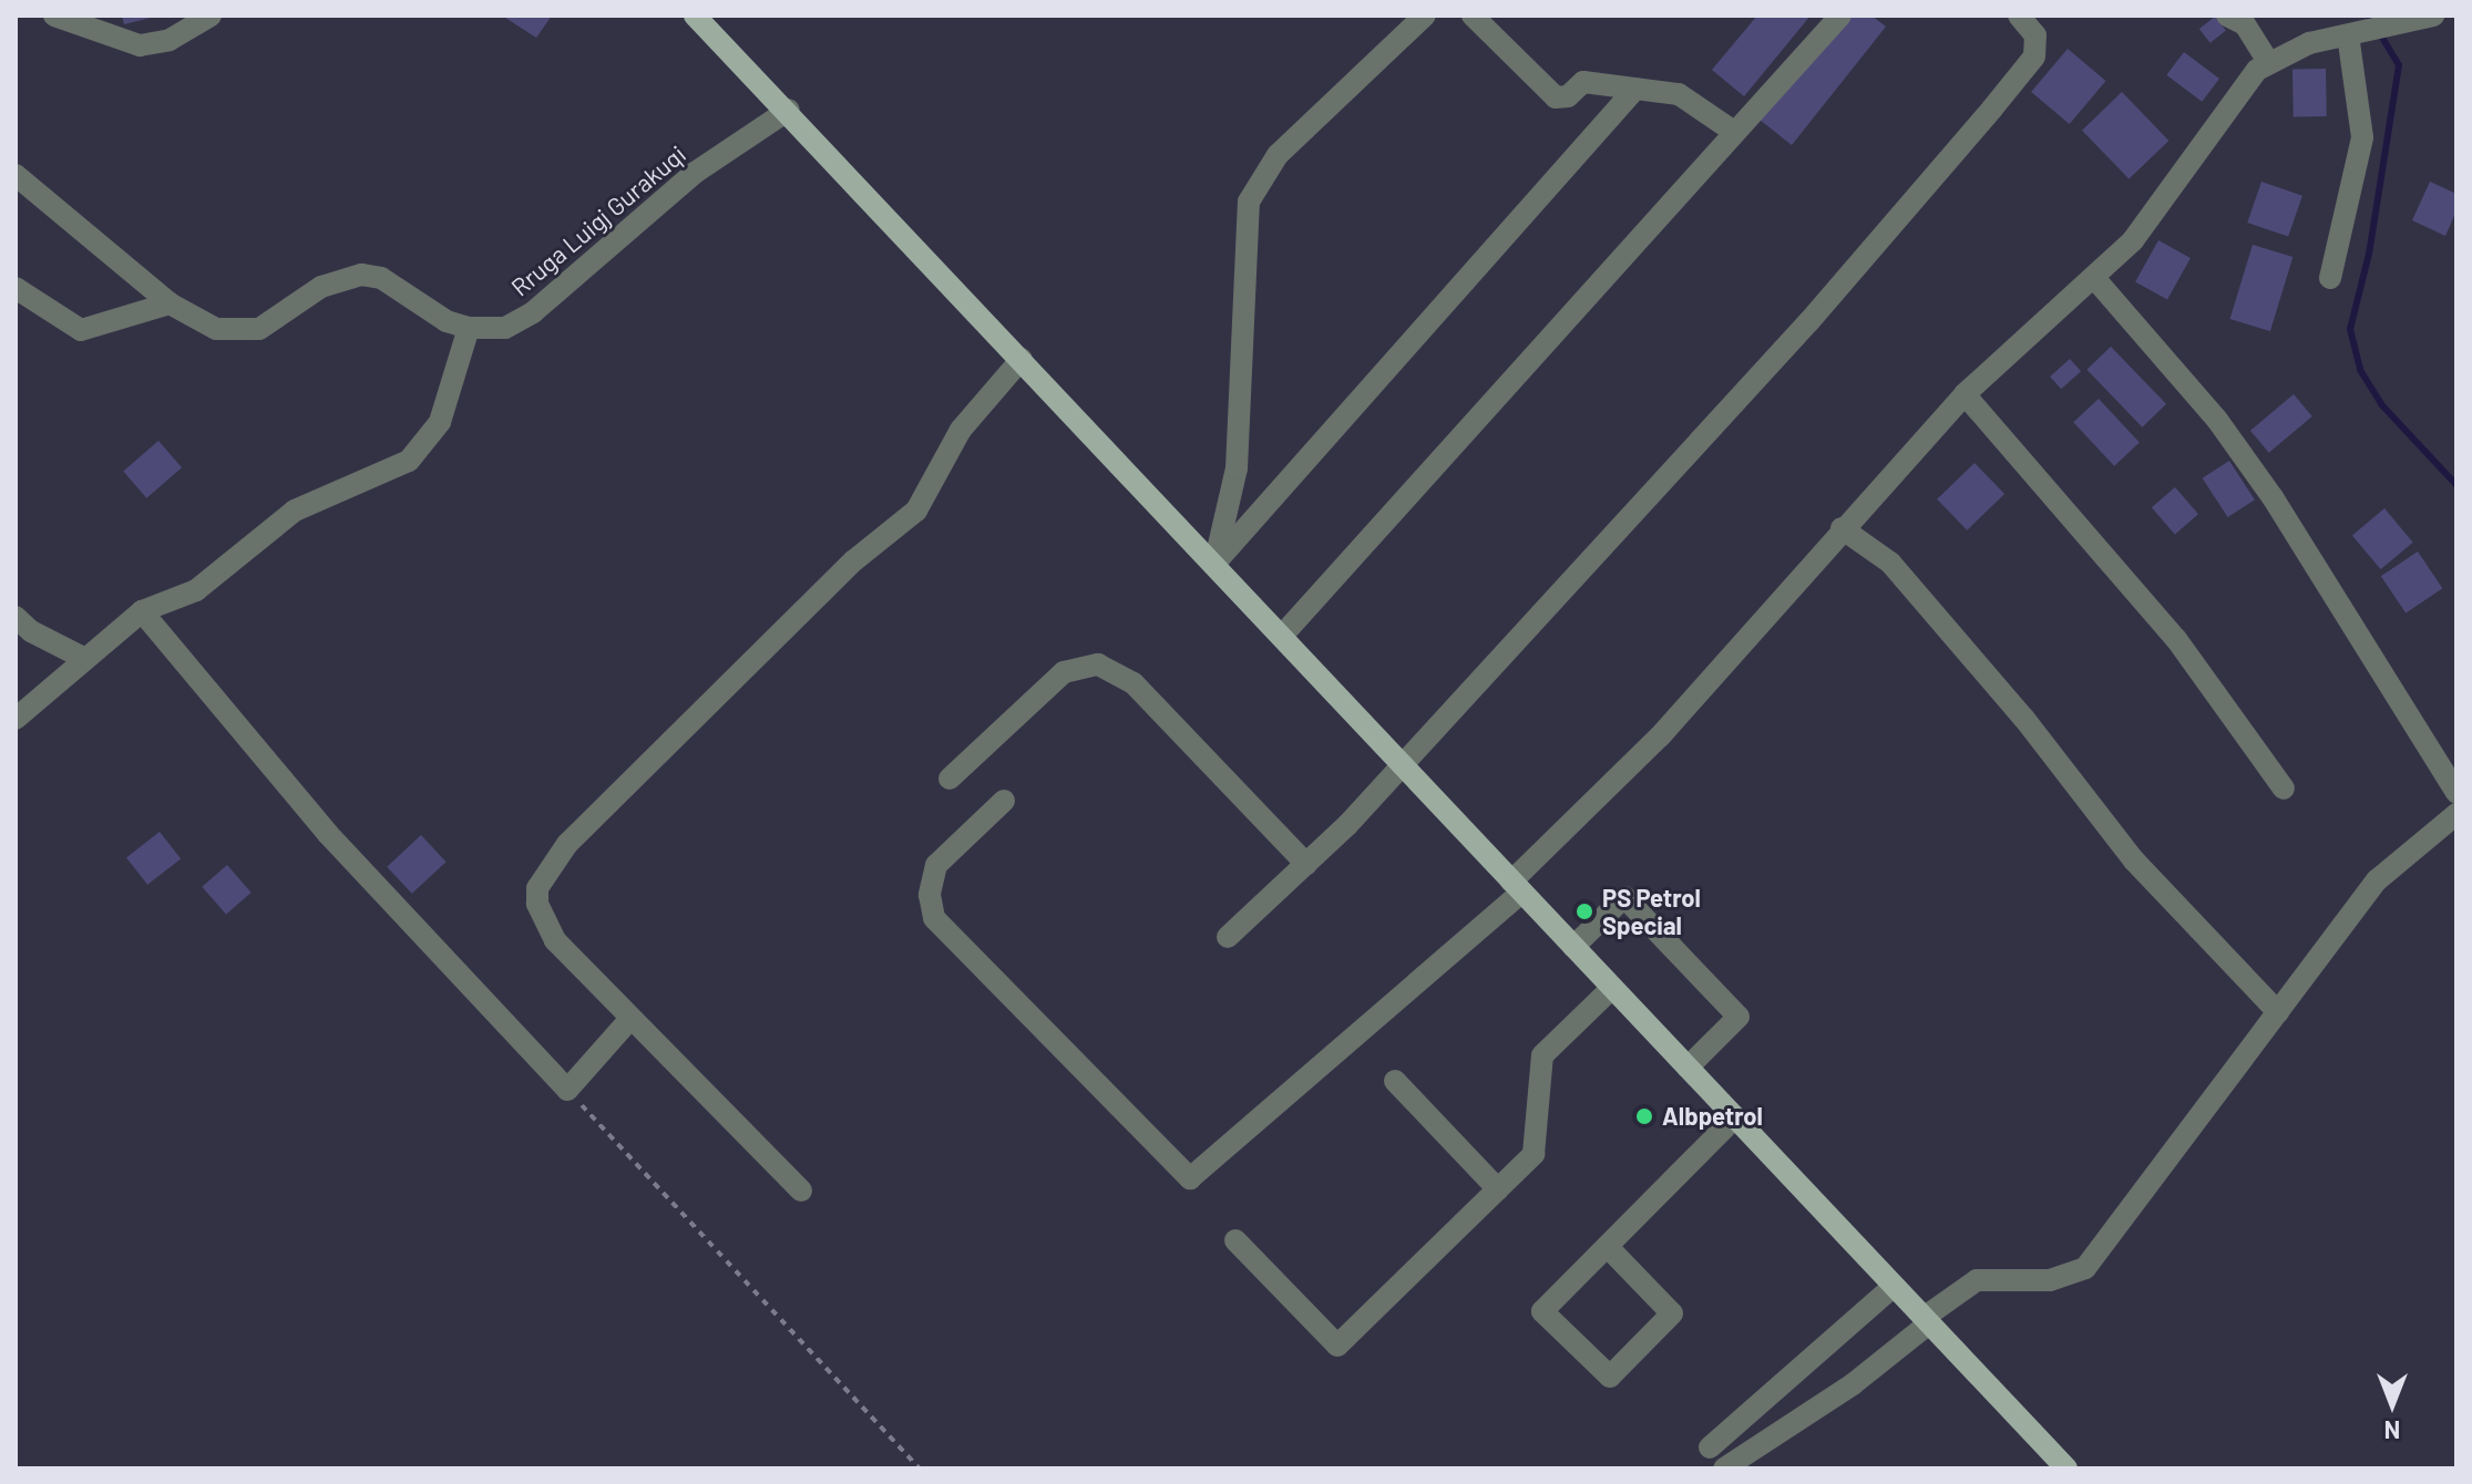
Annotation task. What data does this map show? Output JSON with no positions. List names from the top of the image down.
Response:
{
  "streets": {
    "street": ["Rruga Luigj Gurakuqi"]
  },
  "places": ["PS Petrol Special", "Albpetrol"],
  "north": "bottom"
}
